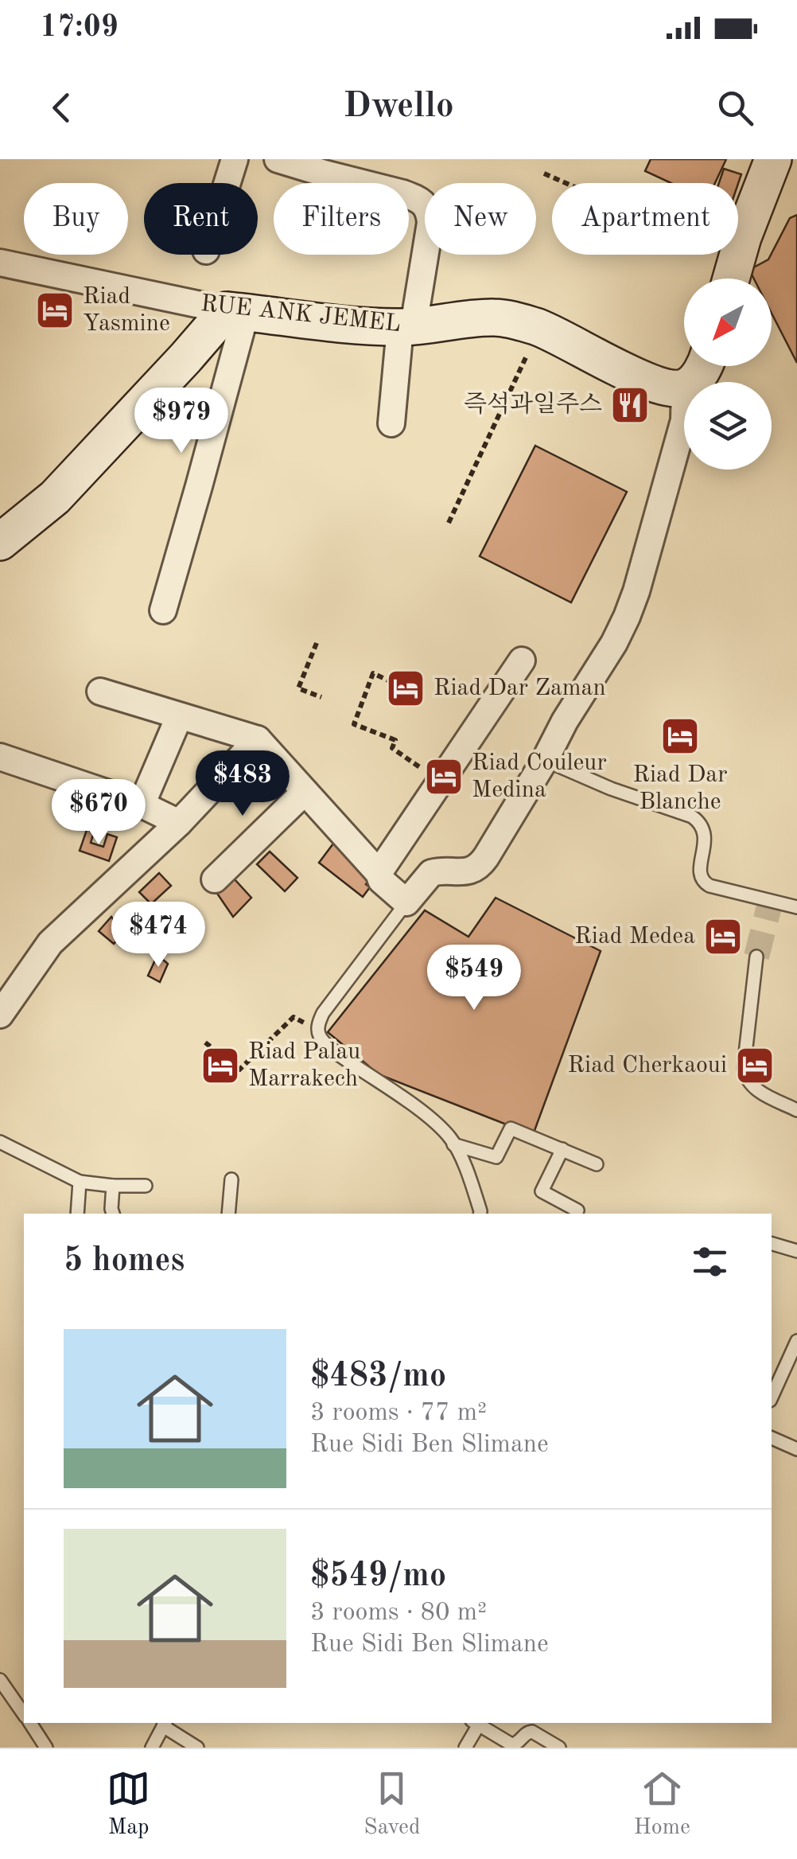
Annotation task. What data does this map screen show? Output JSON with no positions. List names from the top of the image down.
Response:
{
  "streets": {
    "street": ["RUE ANK JEMEL"]
  },
  "places": {
    "hotel": [
      "Riad Yasmine",
      "Riad Dar Zaman",
      "Riad Dar Blanche",
      "Riad Couleur Medina",
      "Riad Medea",
      "Riad Palau Marrakech",
      "Riad Cherkaoui"
    ],
    "restaurant": ["즉석과일주스"]
  },
  "north": "bottom left",
  "page": {
    "status": "17:09",
    "header": "Dwello",
    "chip": [
      "Buy",
      "Rent",
      "Filters",
      "New",
      "Apartment"
    ],
    "price": [
      "$979",
      "$483",
      "$670",
      "$474",
      "$549"
    ],
    "heading": "5 homes",
    "list": [
      {
        "name": "$483/mo",
        "note": "3 rooms · 77 m² · Rue Sidi Ben Slimane"
      },
      {
        "name": "$549/mo",
        "note": "3 rooms · 80 m² · Rue Sidi Ben Slimane"
      }
    ],
    "tabs": ["Map", "Saved", "Home"]
  }
}
